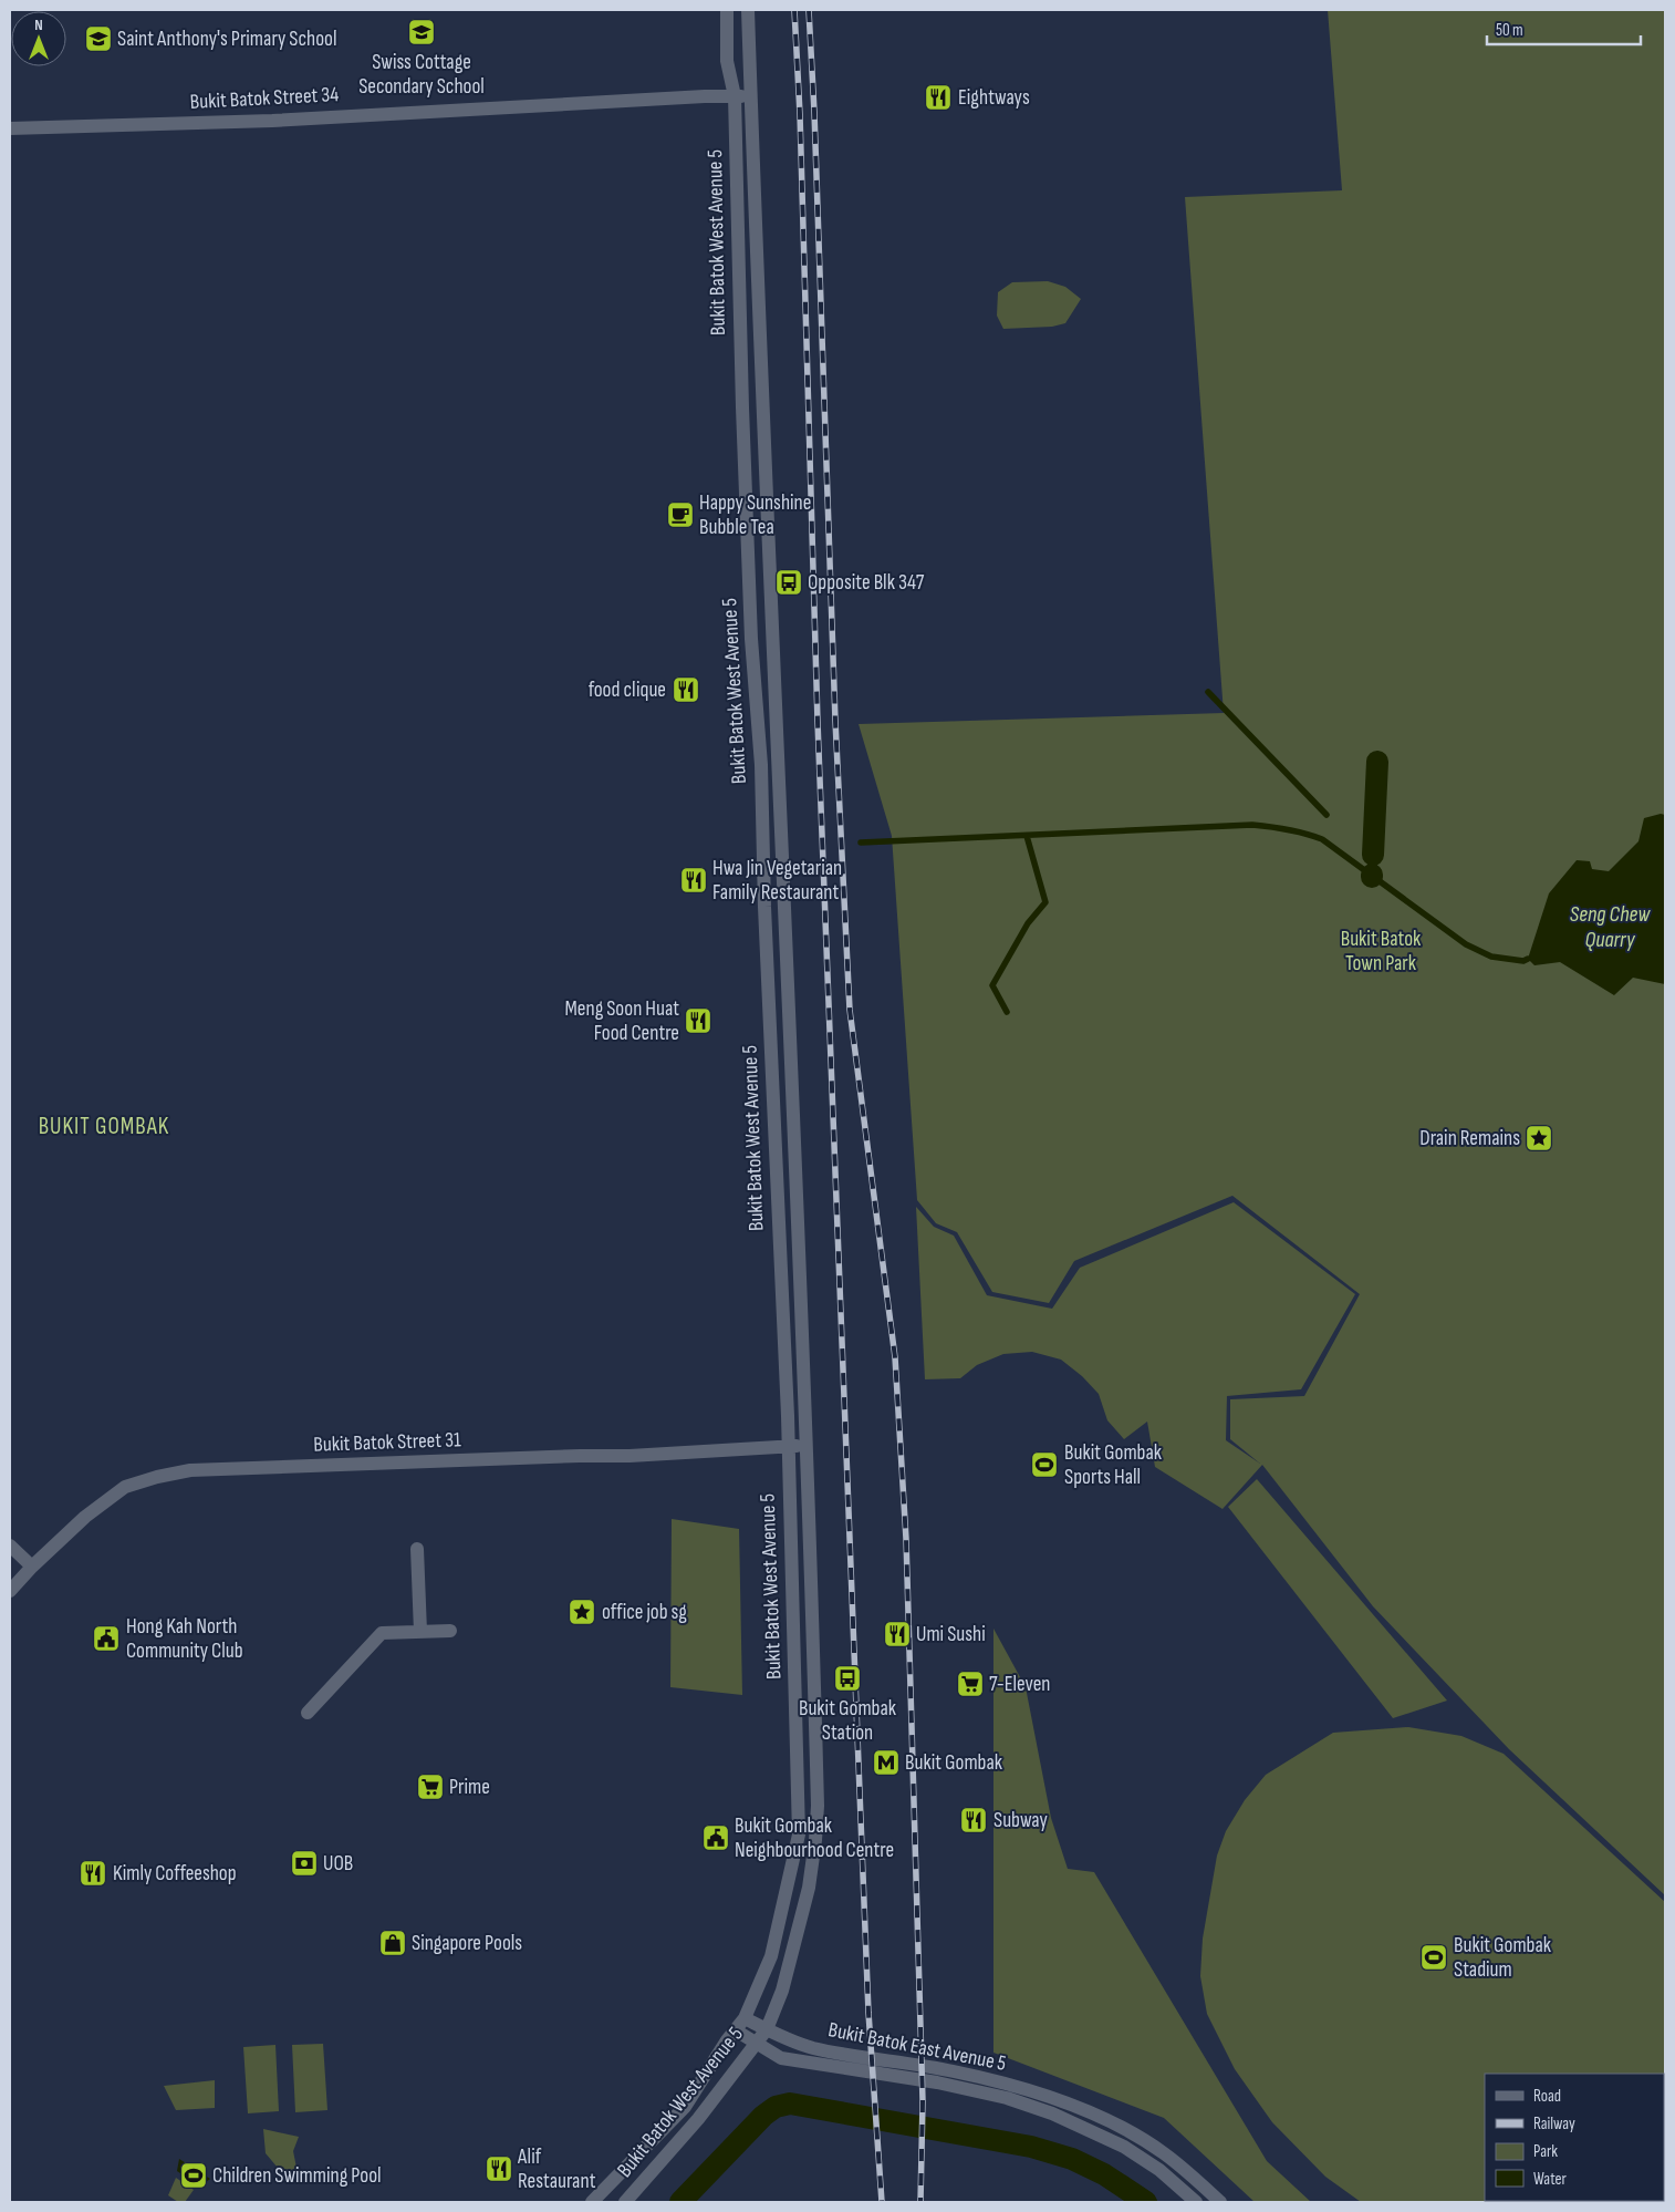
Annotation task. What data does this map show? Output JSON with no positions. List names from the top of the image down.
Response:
{
  "streets": {
    "street": [
      "Bukit Batok Street 34",
      "Bukit Batok West Avenue 5",
      "Bukit Batok Street 31",
      "Bukit Batok East Avenue 5"
    ]
  },
  "crossings": [
    ["Bukit Batok Street 34", "Bukit Batok West Avenue 5"],
    ["Bukit Batok West Avenue 5", "Bukit Batok Street 31"],
    ["Bukit Batok West Avenue 5", "Bukit Batok East Avenue 5"]
  ],
  "districts": ["BUKIT GOMBAK"],
  "water": ["Seng Chew Quarry"],
  "parks": ["Bukit Batok Town Park"],
  "places": {
    "school or university": ["Swiss Cottage Secondary School", "Saint Anthony's Primary School"],
    "restaurant": [
      "Eightways",
      "food clique",
      "Hwa Jin Vegetarian Family Restaurant",
      "Meng Soon Huat Food Centre",
      "Umi Sushi",
      "Subway",
      "Kimly Coffeeshop",
      "Alif Restaurant"
    ],
    "cafe": ["Happy Sunshine Bubble Tea"],
    "bus stop": ["Opposite Blk 347", "Bukit Gombak Station"],
    "place": ["Drain Remains", "office job sg"],
    "sports": ["Bukit Gombak Sports Hall", "Bukit Gombak Stadium", "Children Swimming Pool"],
    "public building": ["Hong Kah North Community Club", "Bukit Gombak Neighbourhood Centre"],
    "supermarket": ["7-Eleven", "Prime"],
    "metro station": ["Bukit Gombak"],
    "bank": ["UOB"],
    "shop": ["Singapore Pools"]
  },
  "legend": [
    "Road",
    "Railway",
    "Park",
    "Water"
  ],
  "scale_bar": "50 m",
  "north": "top"
}
